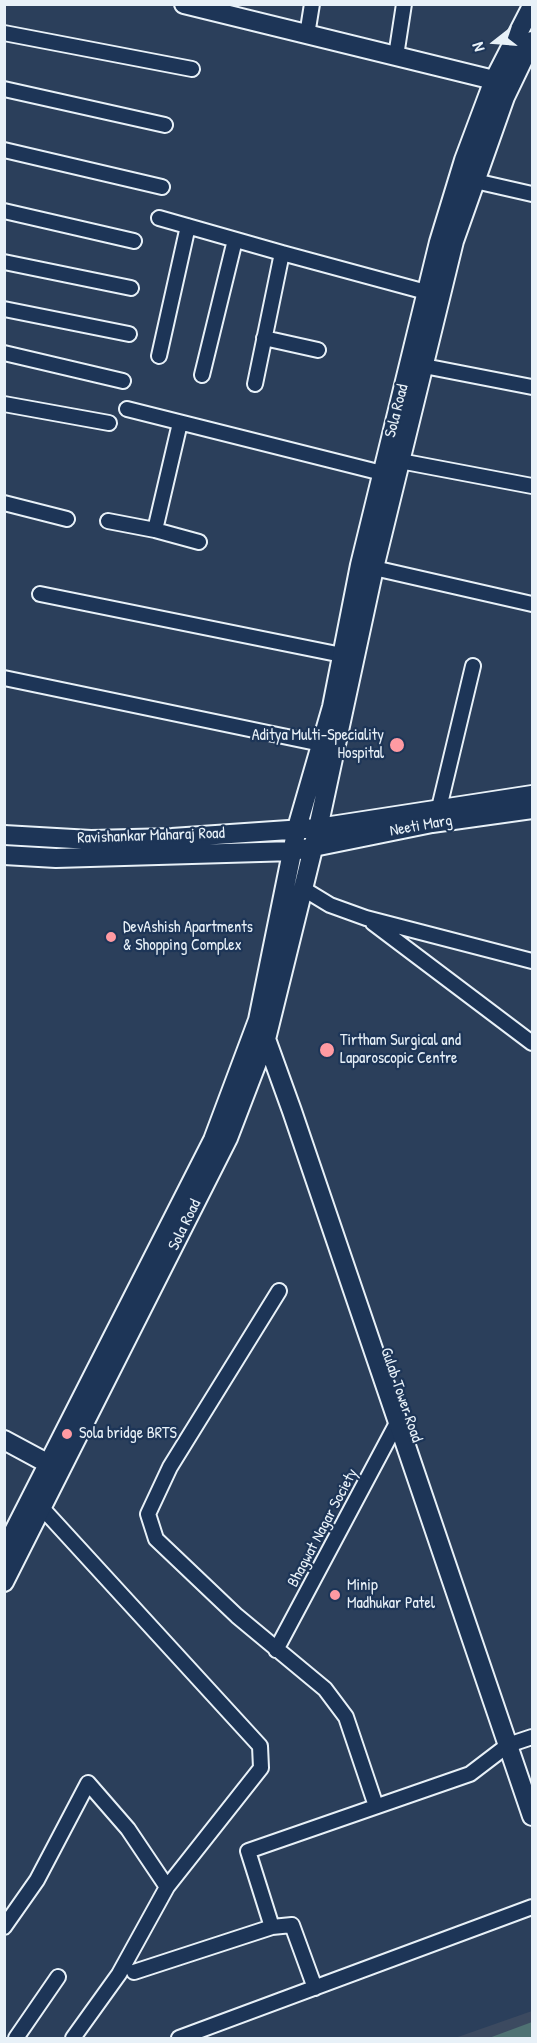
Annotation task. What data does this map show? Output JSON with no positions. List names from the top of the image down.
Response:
{
  "streets": {
    "main road": [
      "Sola Road",
      "Neeti Marg",
      "Ravishankar Maharaj Road",
      "Gulab Tower Road"
    ],
    "street": ["Bhagwat Nagar Society"]
  },
  "crossings": [
    ["Sola Road", "Neeti Marg"],
    ["Sola Road", "Ravishankar Maharaj Road"],
    ["Sola Road", "Gulab Tower Road"],
    ["Neeti Marg", "Ravishankar Maharaj Road"]
  ],
  "places": [
    "Aditya Multi-Speciality Hospital",
    "DevAshish Apartments & Shopping Complex",
    "Tirtham Surgical and Laparoscopic Centre",
    "Sola bridge BRTS",
    "Minip Madhukar Patel"
  ],
  "north": "left"
}
